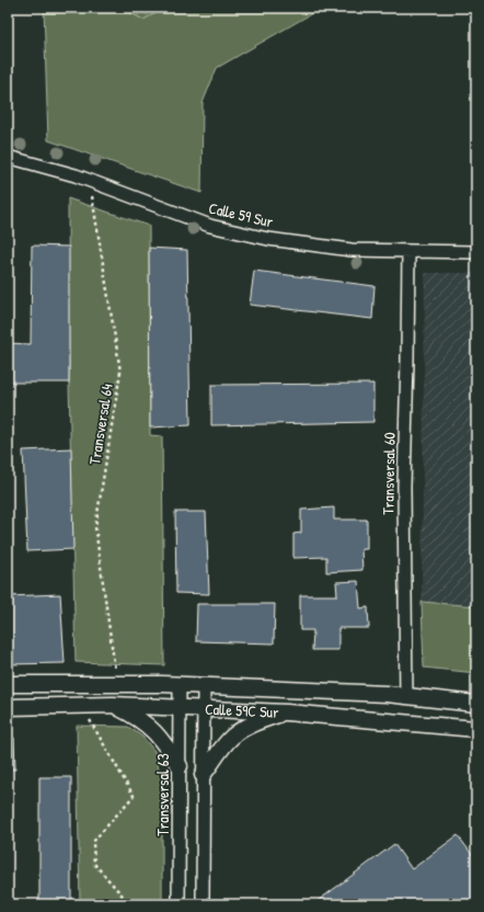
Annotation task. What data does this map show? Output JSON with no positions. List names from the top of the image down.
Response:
{
  "streets": {
    "street": [
      "Calle 59 Sur",
      "Transversal 60",
      "Calle 59C Sur",
      "Transversal 63"
    ],
    "path": ["Transversal 64"]
  },
  "crossings": [
    ["Calle 59 Sur", "Transversal 64"],
    ["Calle 59 Sur", "Transversal 60"],
    ["Transversal 60", "Calle 59C Sur"],
    ["Calle 59C Sur", "Transversal 63"]
  ]
}
